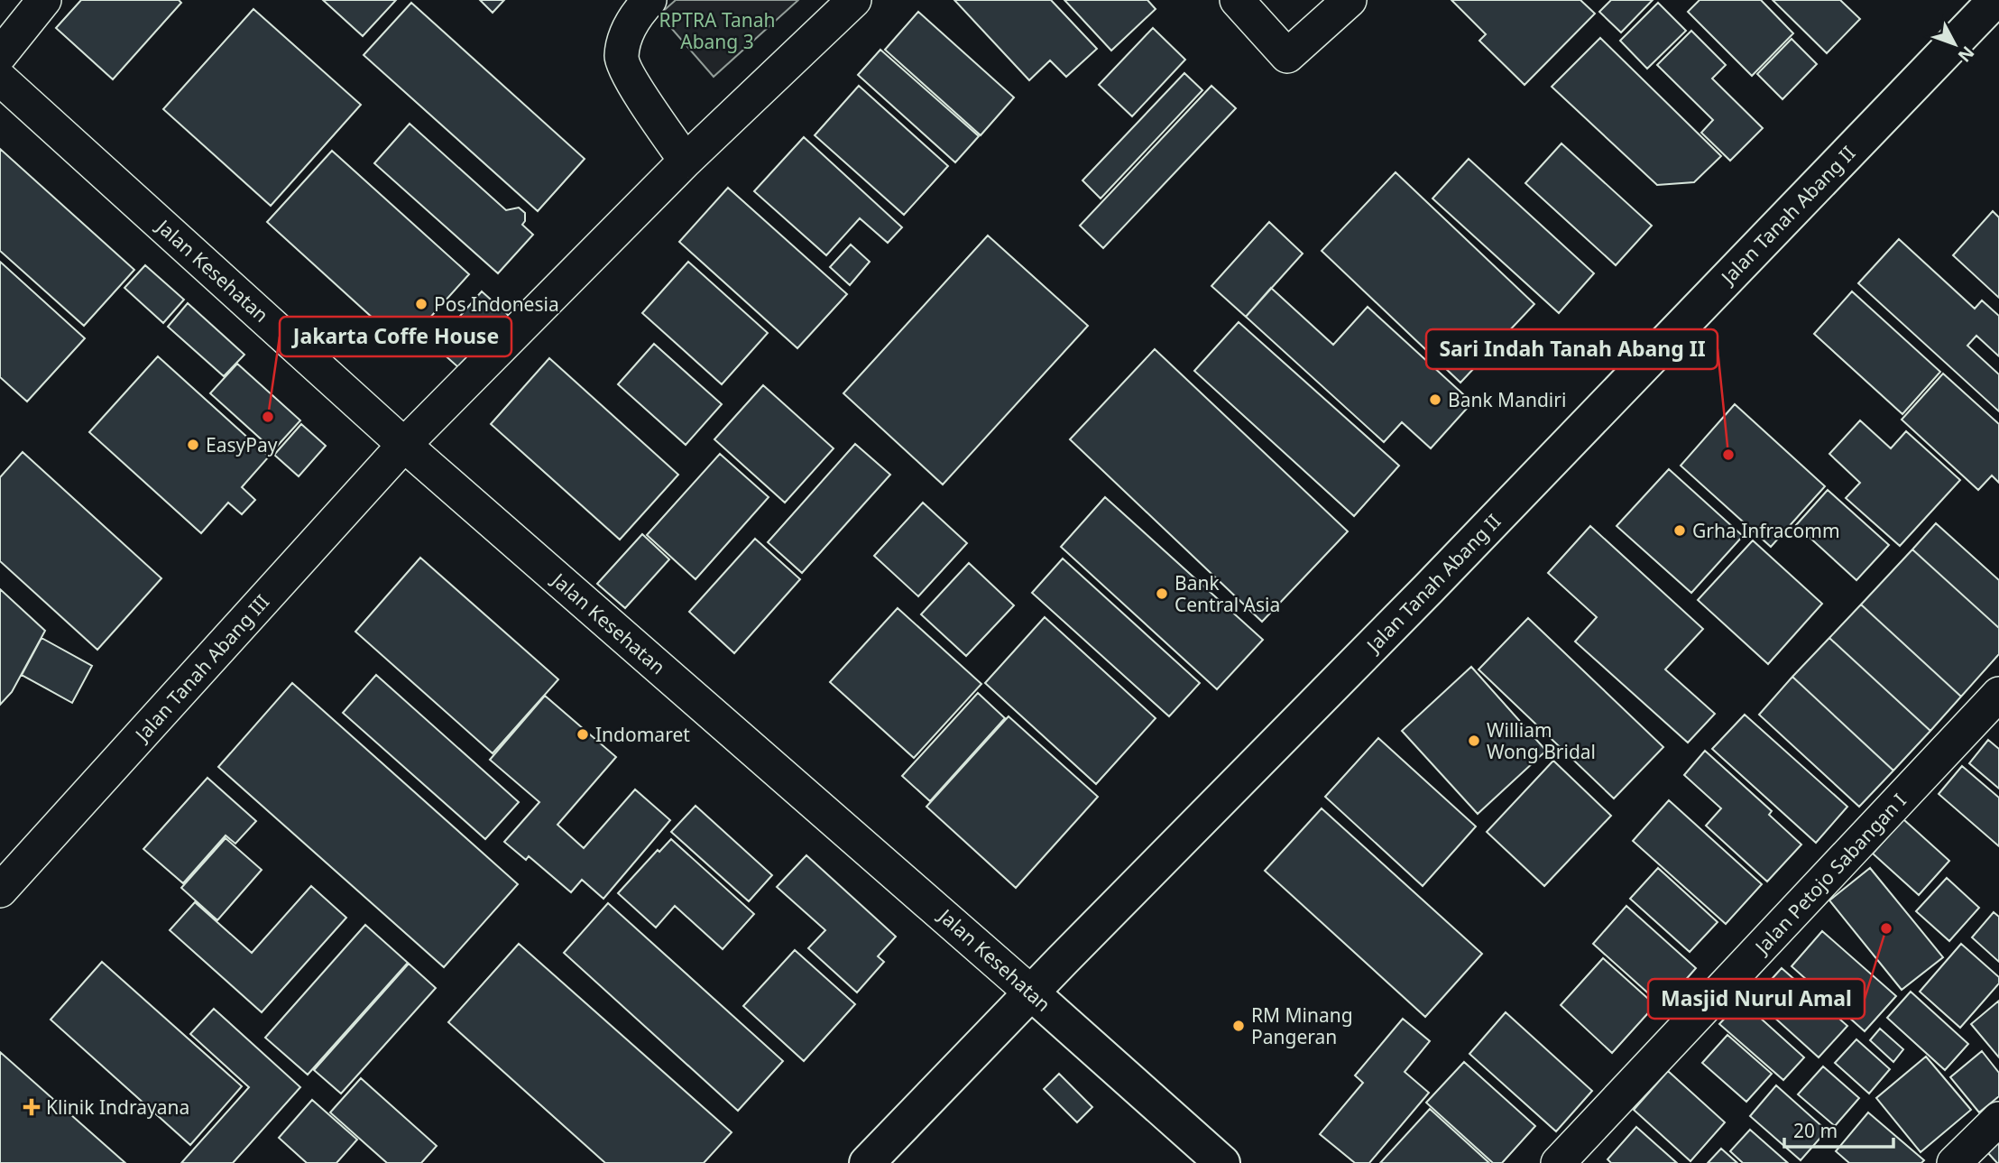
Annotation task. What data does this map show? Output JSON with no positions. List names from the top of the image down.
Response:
{
  "streets": {
    "street": [
      "Jalan Tanah Abang II",
      "Jalan Kesehatan",
      "Jalan Tanah Abang III",
      "Jalan Petojo Sabangan I"
    ]
  },
  "crossings": [
    ["Jalan Tanah Abang II", "Jalan Kesehatan"],
    ["Jalan Kesehatan", "Jalan Tanah Abang III"]
  ],
  "parks": ["RPTRA Tanah Abang 3"],
  "places": {
    "other": [
      "Pos Indonesia",
      "Bank Mandiri",
      "Jakarta Coffe House",
      "EasyPay",
      "Sari Indah Tanah Abang II",
      "Grha Infracomm",
      "Bank Central Asia",
      "Indomaret",
      "William Wong Bridal",
      "Masjid Nurul Amal",
      "RM Minang Pangeran"
    ],
    "health": ["Klinik Indrayana"]
  },
  "scale_bar": "20 m",
  "north": "bottom right"
}
